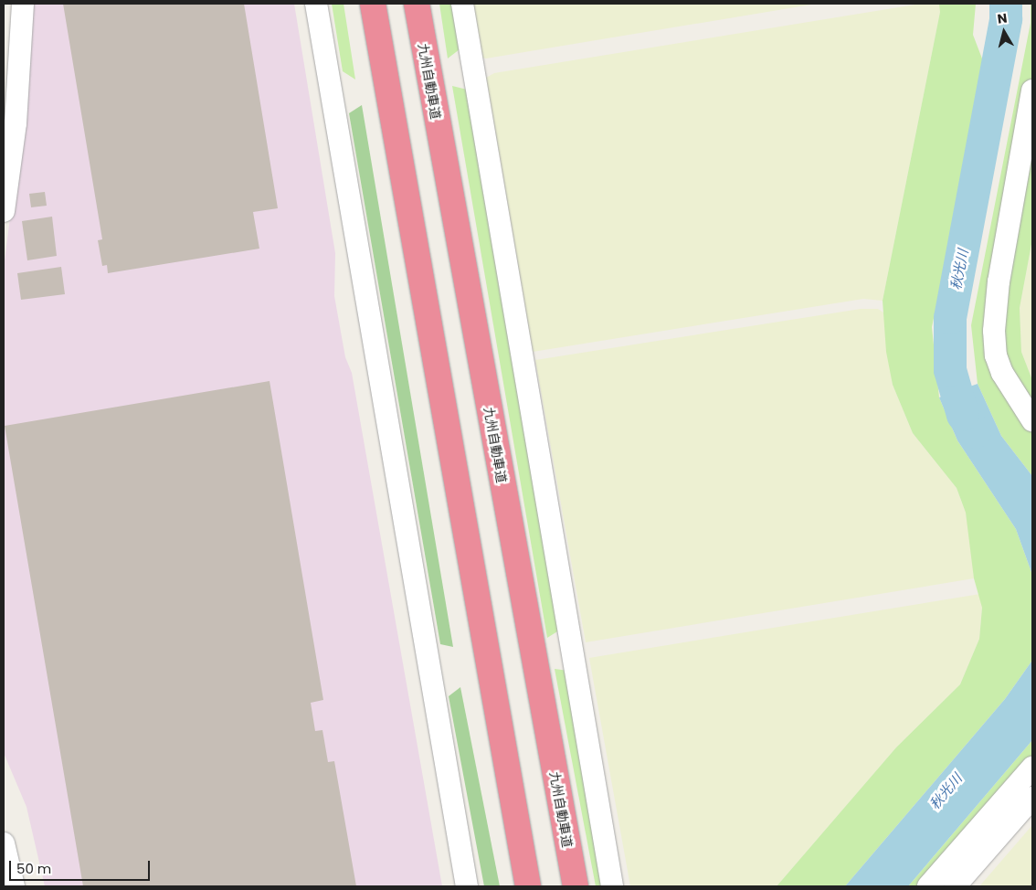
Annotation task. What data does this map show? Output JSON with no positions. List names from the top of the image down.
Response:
{
  "streets": {
    "highway": ["九州自動車道"]
  },
  "water": ["秋光川"],
  "scale_bar": "50 m",
  "north": "top"
}
